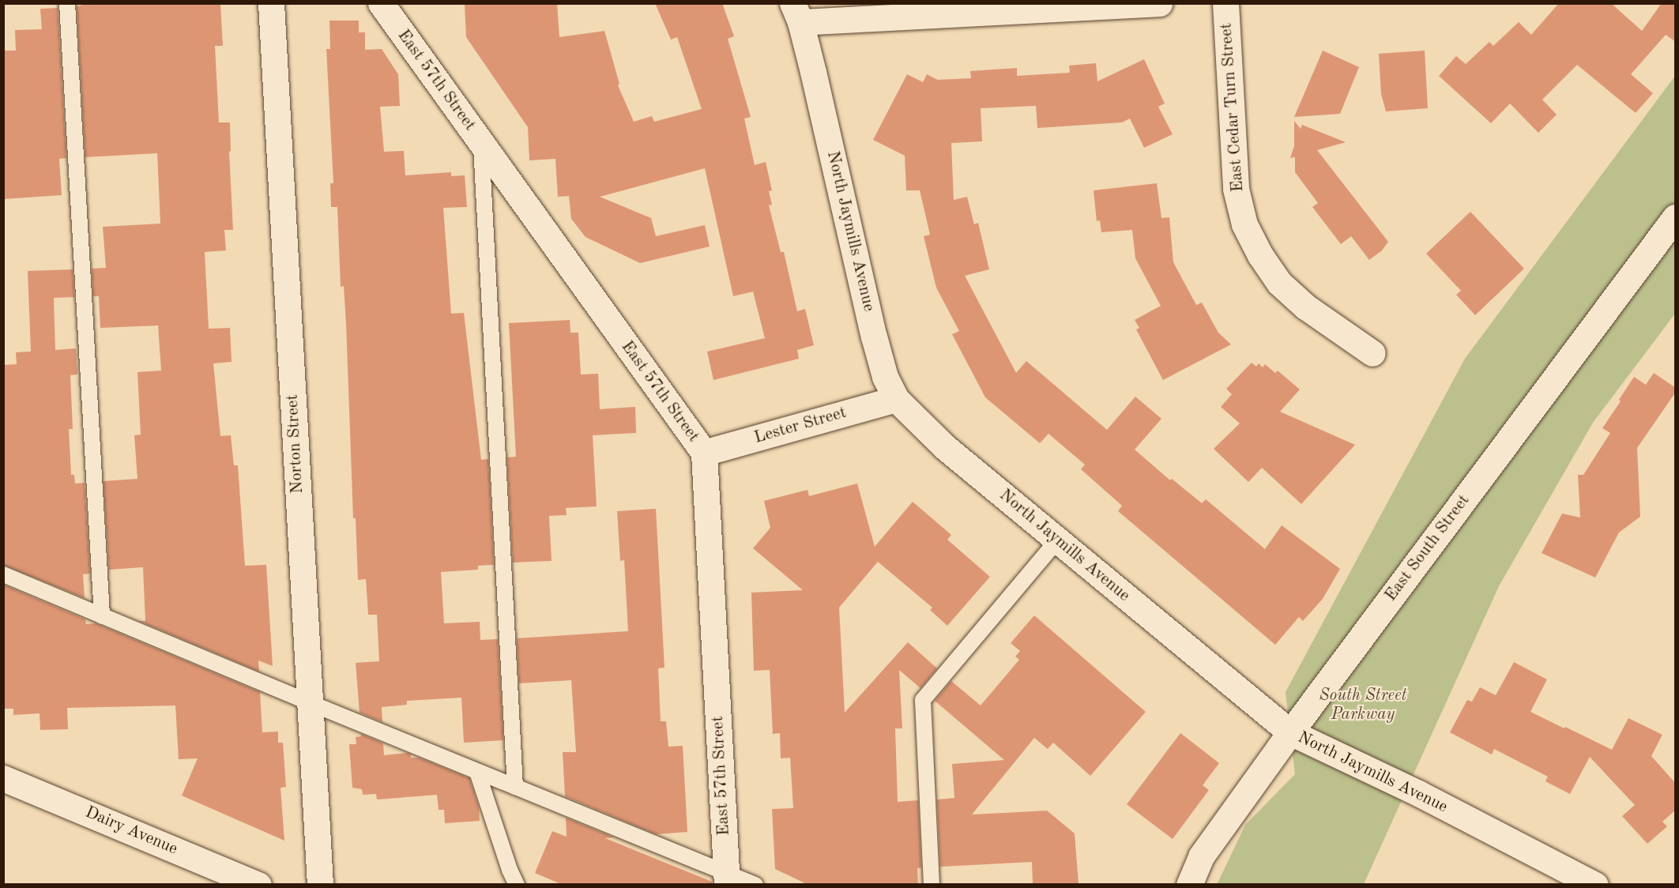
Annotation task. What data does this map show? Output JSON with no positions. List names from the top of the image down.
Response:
{
  "streets": {
    "street": [
      "East 57th Street",
      "East Cedar Turn Street",
      "North Jaymills Avenue",
      "Lester Street",
      "Norton Street",
      "East South Street",
      "Dairy Avenue"
    ]
  },
  "crossings": [
    ["East 57th Street", "Lester Street"],
    ["North Jaymills Avenue", "Lester Street"],
    ["North Jaymills Avenue", "East South Street"]
  ],
  "parks": ["South Street Parkway"]
}
